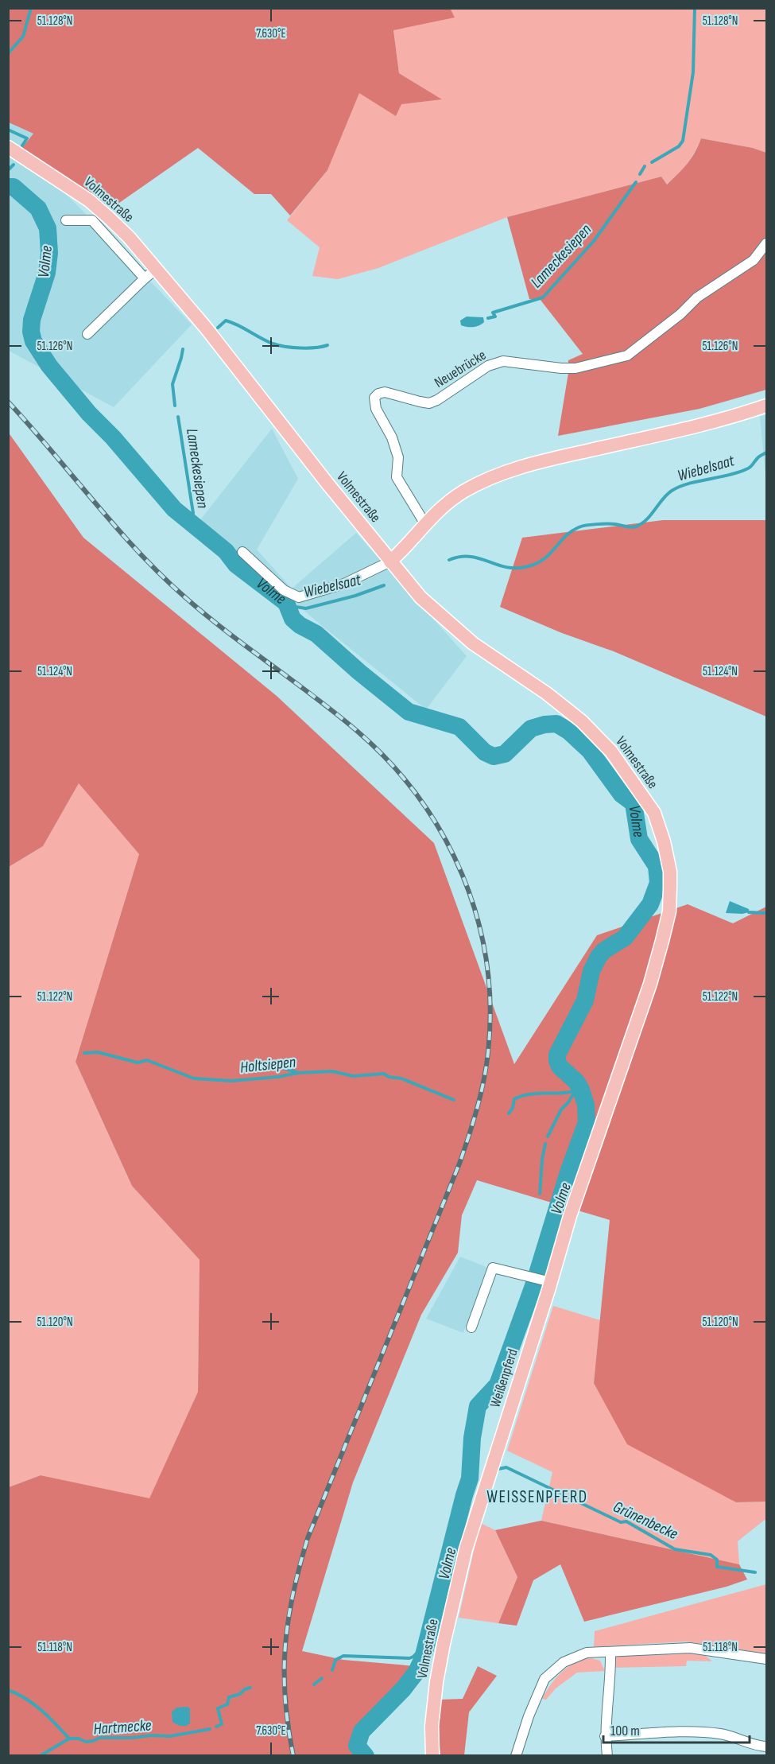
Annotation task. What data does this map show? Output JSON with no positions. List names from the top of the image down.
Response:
{
  "streets": {
    "main road": ["Volmestraße", "Weißenpferd"],
    "street": ["Neuebrücke"]
  },
  "crossings": [
    ["Volmestraße", "Weißenpferd"]
  ],
  "districts": ["WEISSENPFERD"],
  "water": [
    "Lameckesiepen",
    "Volme",
    "Wiebelsaat",
    "Holtsiepen",
    "Grünenbecke",
    "Hartmecke"
  ],
  "scale_bar": "100 m",
  "coordinates": [
    "51.128°N",
    "7.630°E",
    "51.126°N",
    "51.124°N",
    "51.122°N",
    "51.120°N",
    "51.118°N"
  ]
}
